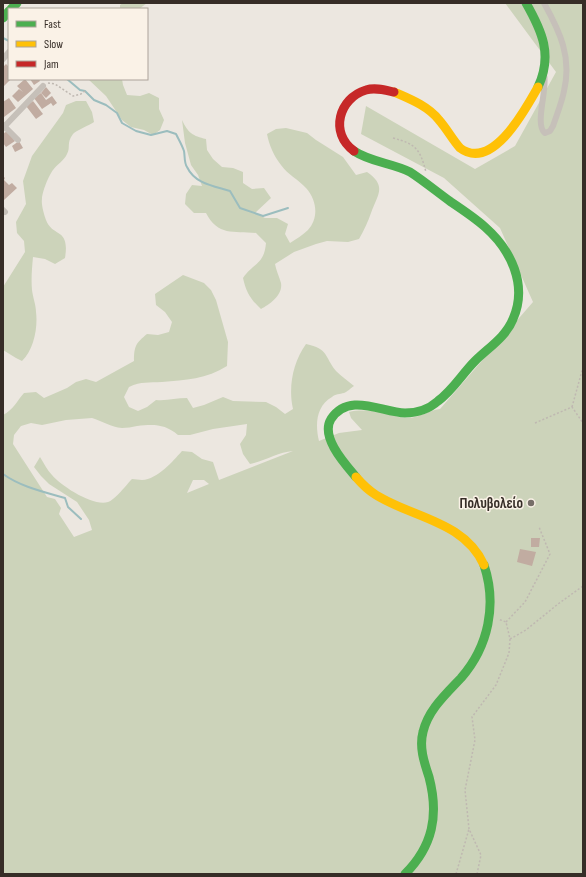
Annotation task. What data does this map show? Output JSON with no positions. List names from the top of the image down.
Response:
{
  "places": ["Πολυβολείο"],
  "legend": ["Fast", "Slow", "Jam"]
}
